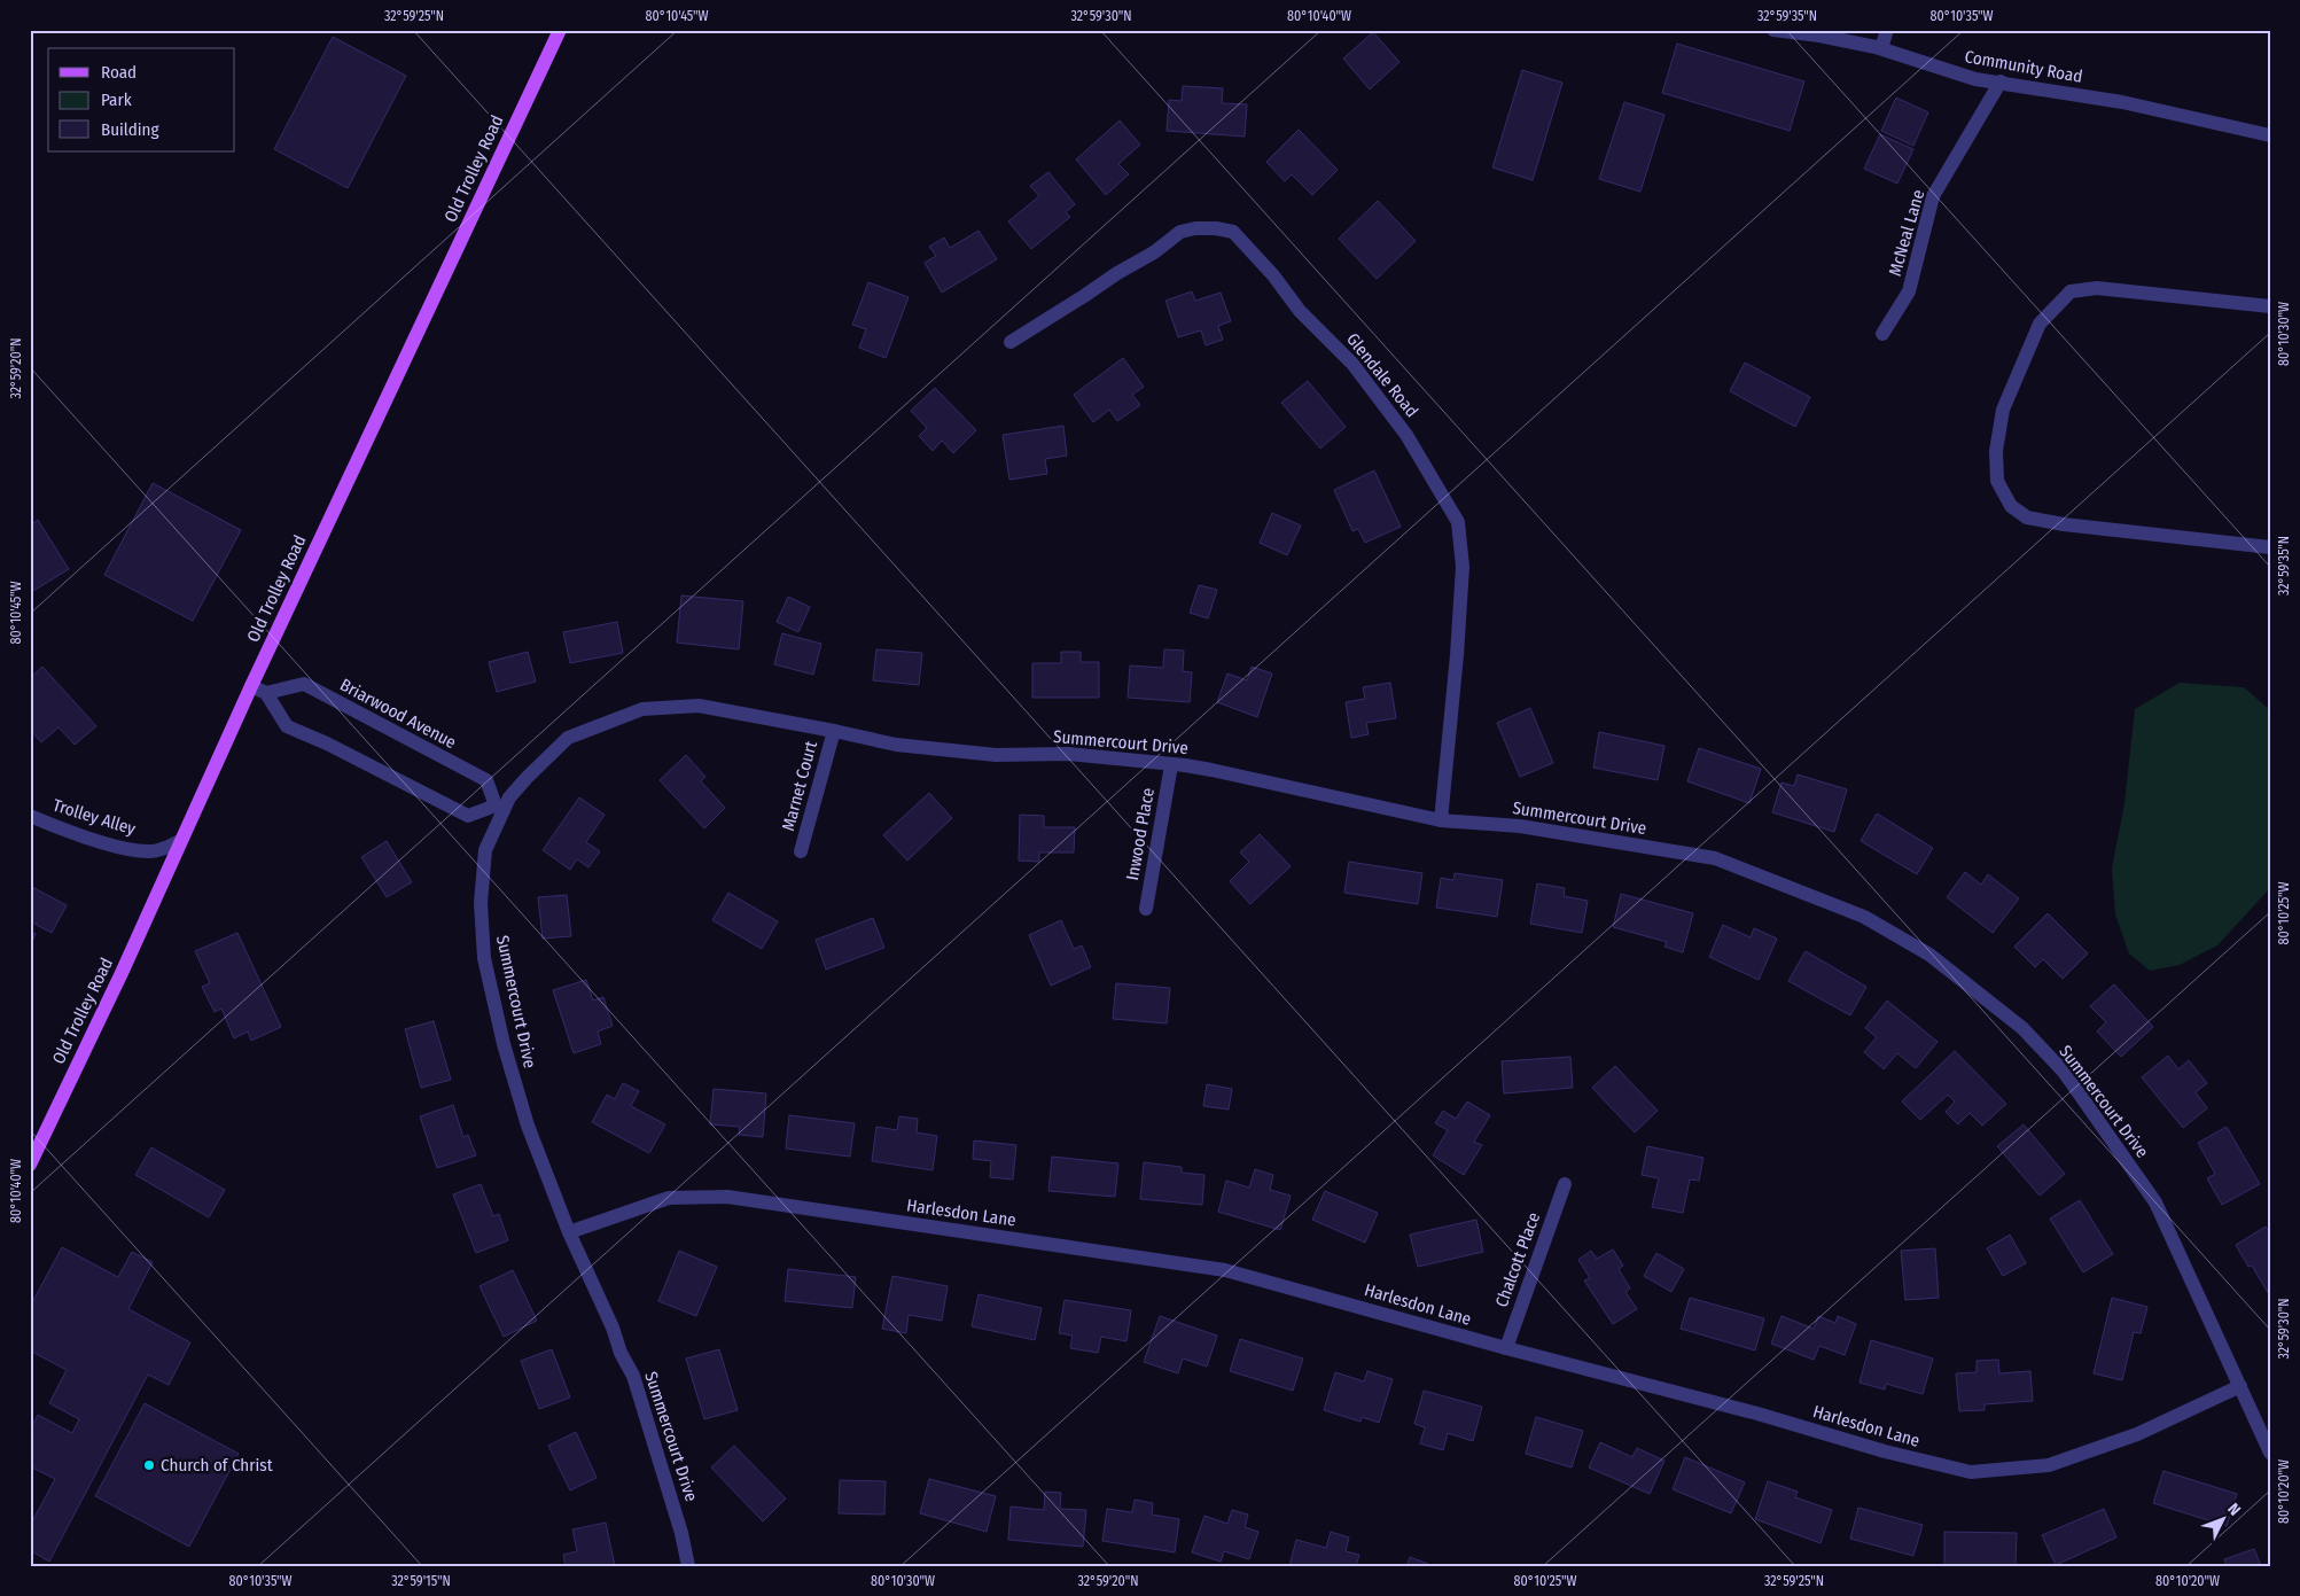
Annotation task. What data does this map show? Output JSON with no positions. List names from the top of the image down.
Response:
{
  "streets": {
    "main road": ["Old Trolley Road"],
    "street": [
      "Community Road",
      "McNeal Lane",
      "Glendale Road",
      "Briarwood Avenue",
      "Summercourt Drive",
      "Marnet Court",
      "Trolley Alley",
      "Inwood Place",
      "Harlesdon Lane",
      "Chalcott Place"
    ]
  },
  "crossings": [
    ["Community Road", "McNeal Lane"],
    ["Old Trolley Road", "Trolley Alley"],
    ["Glendale Road", "Summercourt Drive"],
    ["Briarwood Avenue", "Summercourt Drive"],
    ["Summercourt Drive", "Marnet Court"],
    ["Summercourt Drive", "Inwood Place"],
    ["Summercourt Drive", "Harlesdon Lane"],
    ["Harlesdon Lane", "Chalcott Place"]
  ],
  "places": ["Church of Christ"],
  "legend": ["Road", "Park", "Building"],
  "north": "top right",
  "coordinates": [
    "32°59'25\"N",
    "80°10'45\"W",
    "32°59'30\"N",
    "80°10'40\"W",
    "32°59'35\"N",
    "80°10'35\"W",
    "80°10'30\"W",
    "32°59'20\"N",
    "80°10'25\"W",
    "80°10'20\"W",
    "32°59'15\"N"
  ]
}
